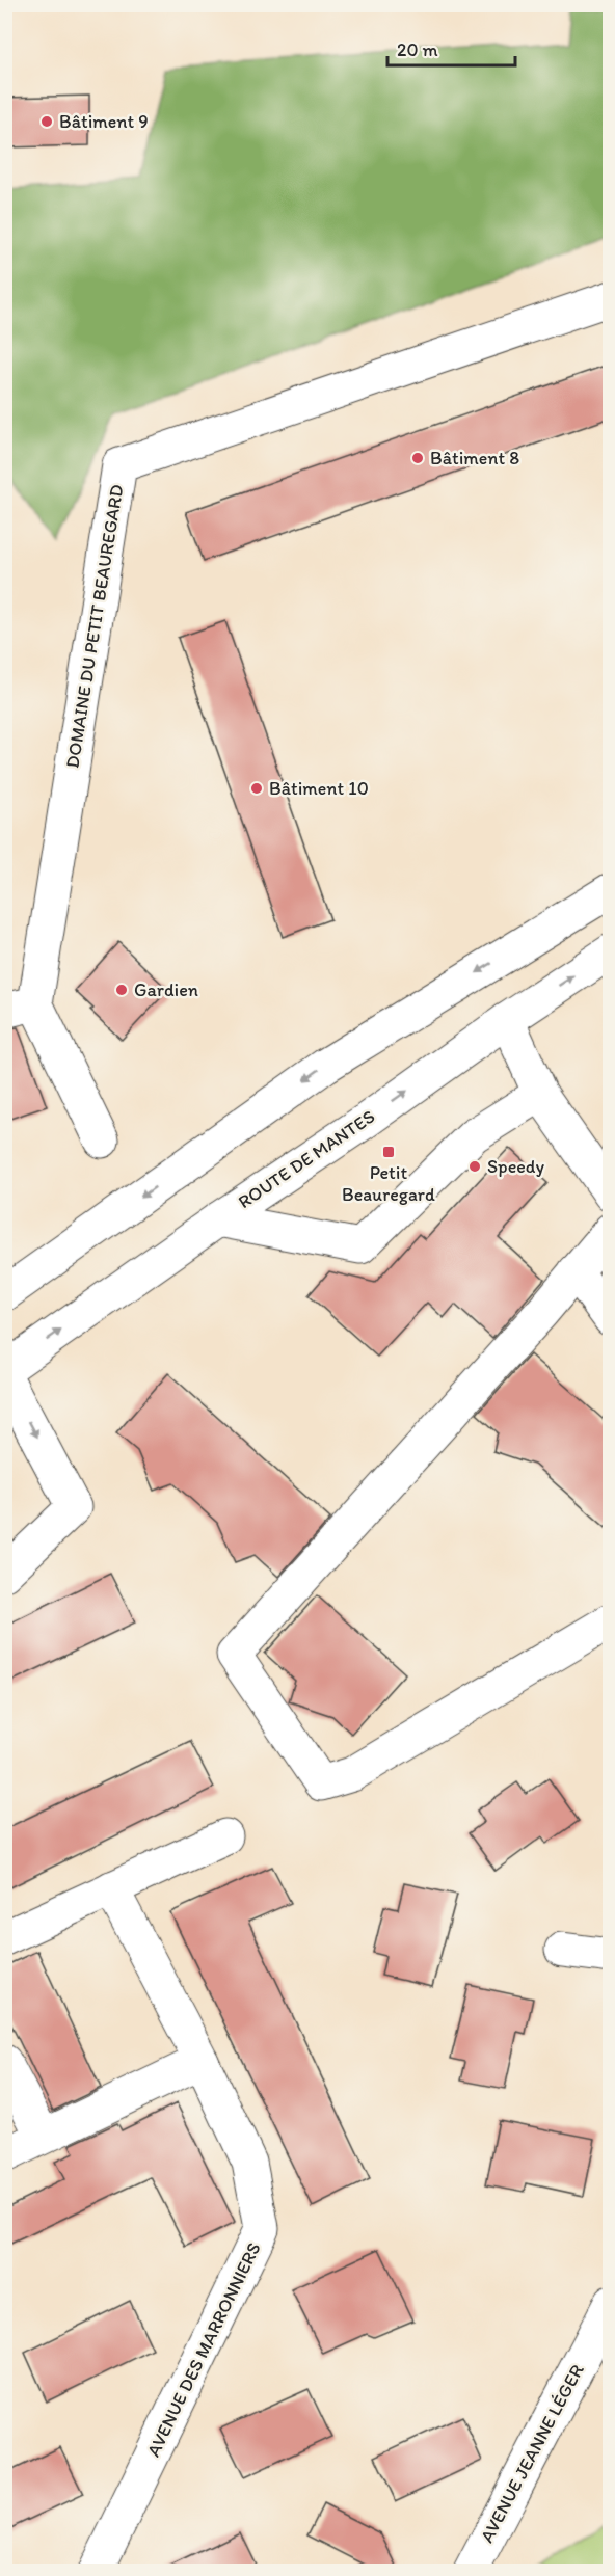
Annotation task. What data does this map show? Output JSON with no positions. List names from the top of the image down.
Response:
{
  "streets": {
    "street": [
      "DOMAINE DU PETIT BEAUREGARD",
      "ROUTE DE MANTES",
      "AVENUE DES MARRONNIERS",
      "AVENUE JEANNE LÉGER"
    ]
  },
  "places": {
    "other": [
      "Bâtiment 9",
      "Bâtiment 8",
      "Bâtiment 10",
      "Gardien",
      "Speedy"
    ],
    "transit": ["Petit Beauregard"]
  },
  "scale_bar": "20 m"
}
